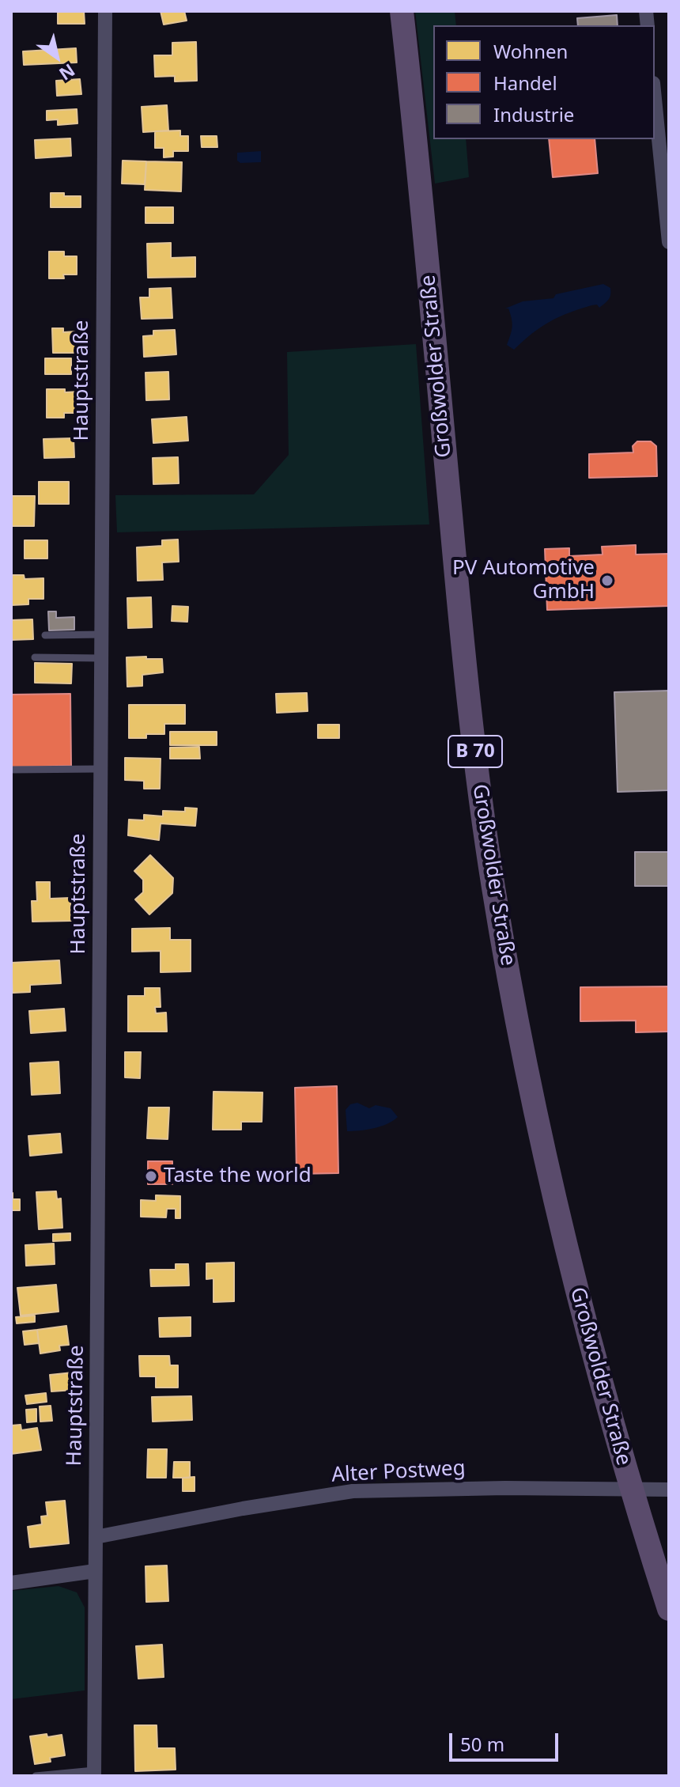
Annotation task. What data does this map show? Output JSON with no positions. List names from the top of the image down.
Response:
{
  "streets": {
    "main road": ["Großwolder Straße", "B 70"],
    "street": ["Hauptstraße", "Alter Postweg"]
  },
  "crossings": [
    ["Hauptstraße", "Alter Postweg"]
  ],
  "places": ["PV Automotive GmbH", "Taste the world"],
  "legend": ["Wohnen", "Handel", "Industrie"],
  "scale_bar": "50 m",
  "north": "bottom right"
}
